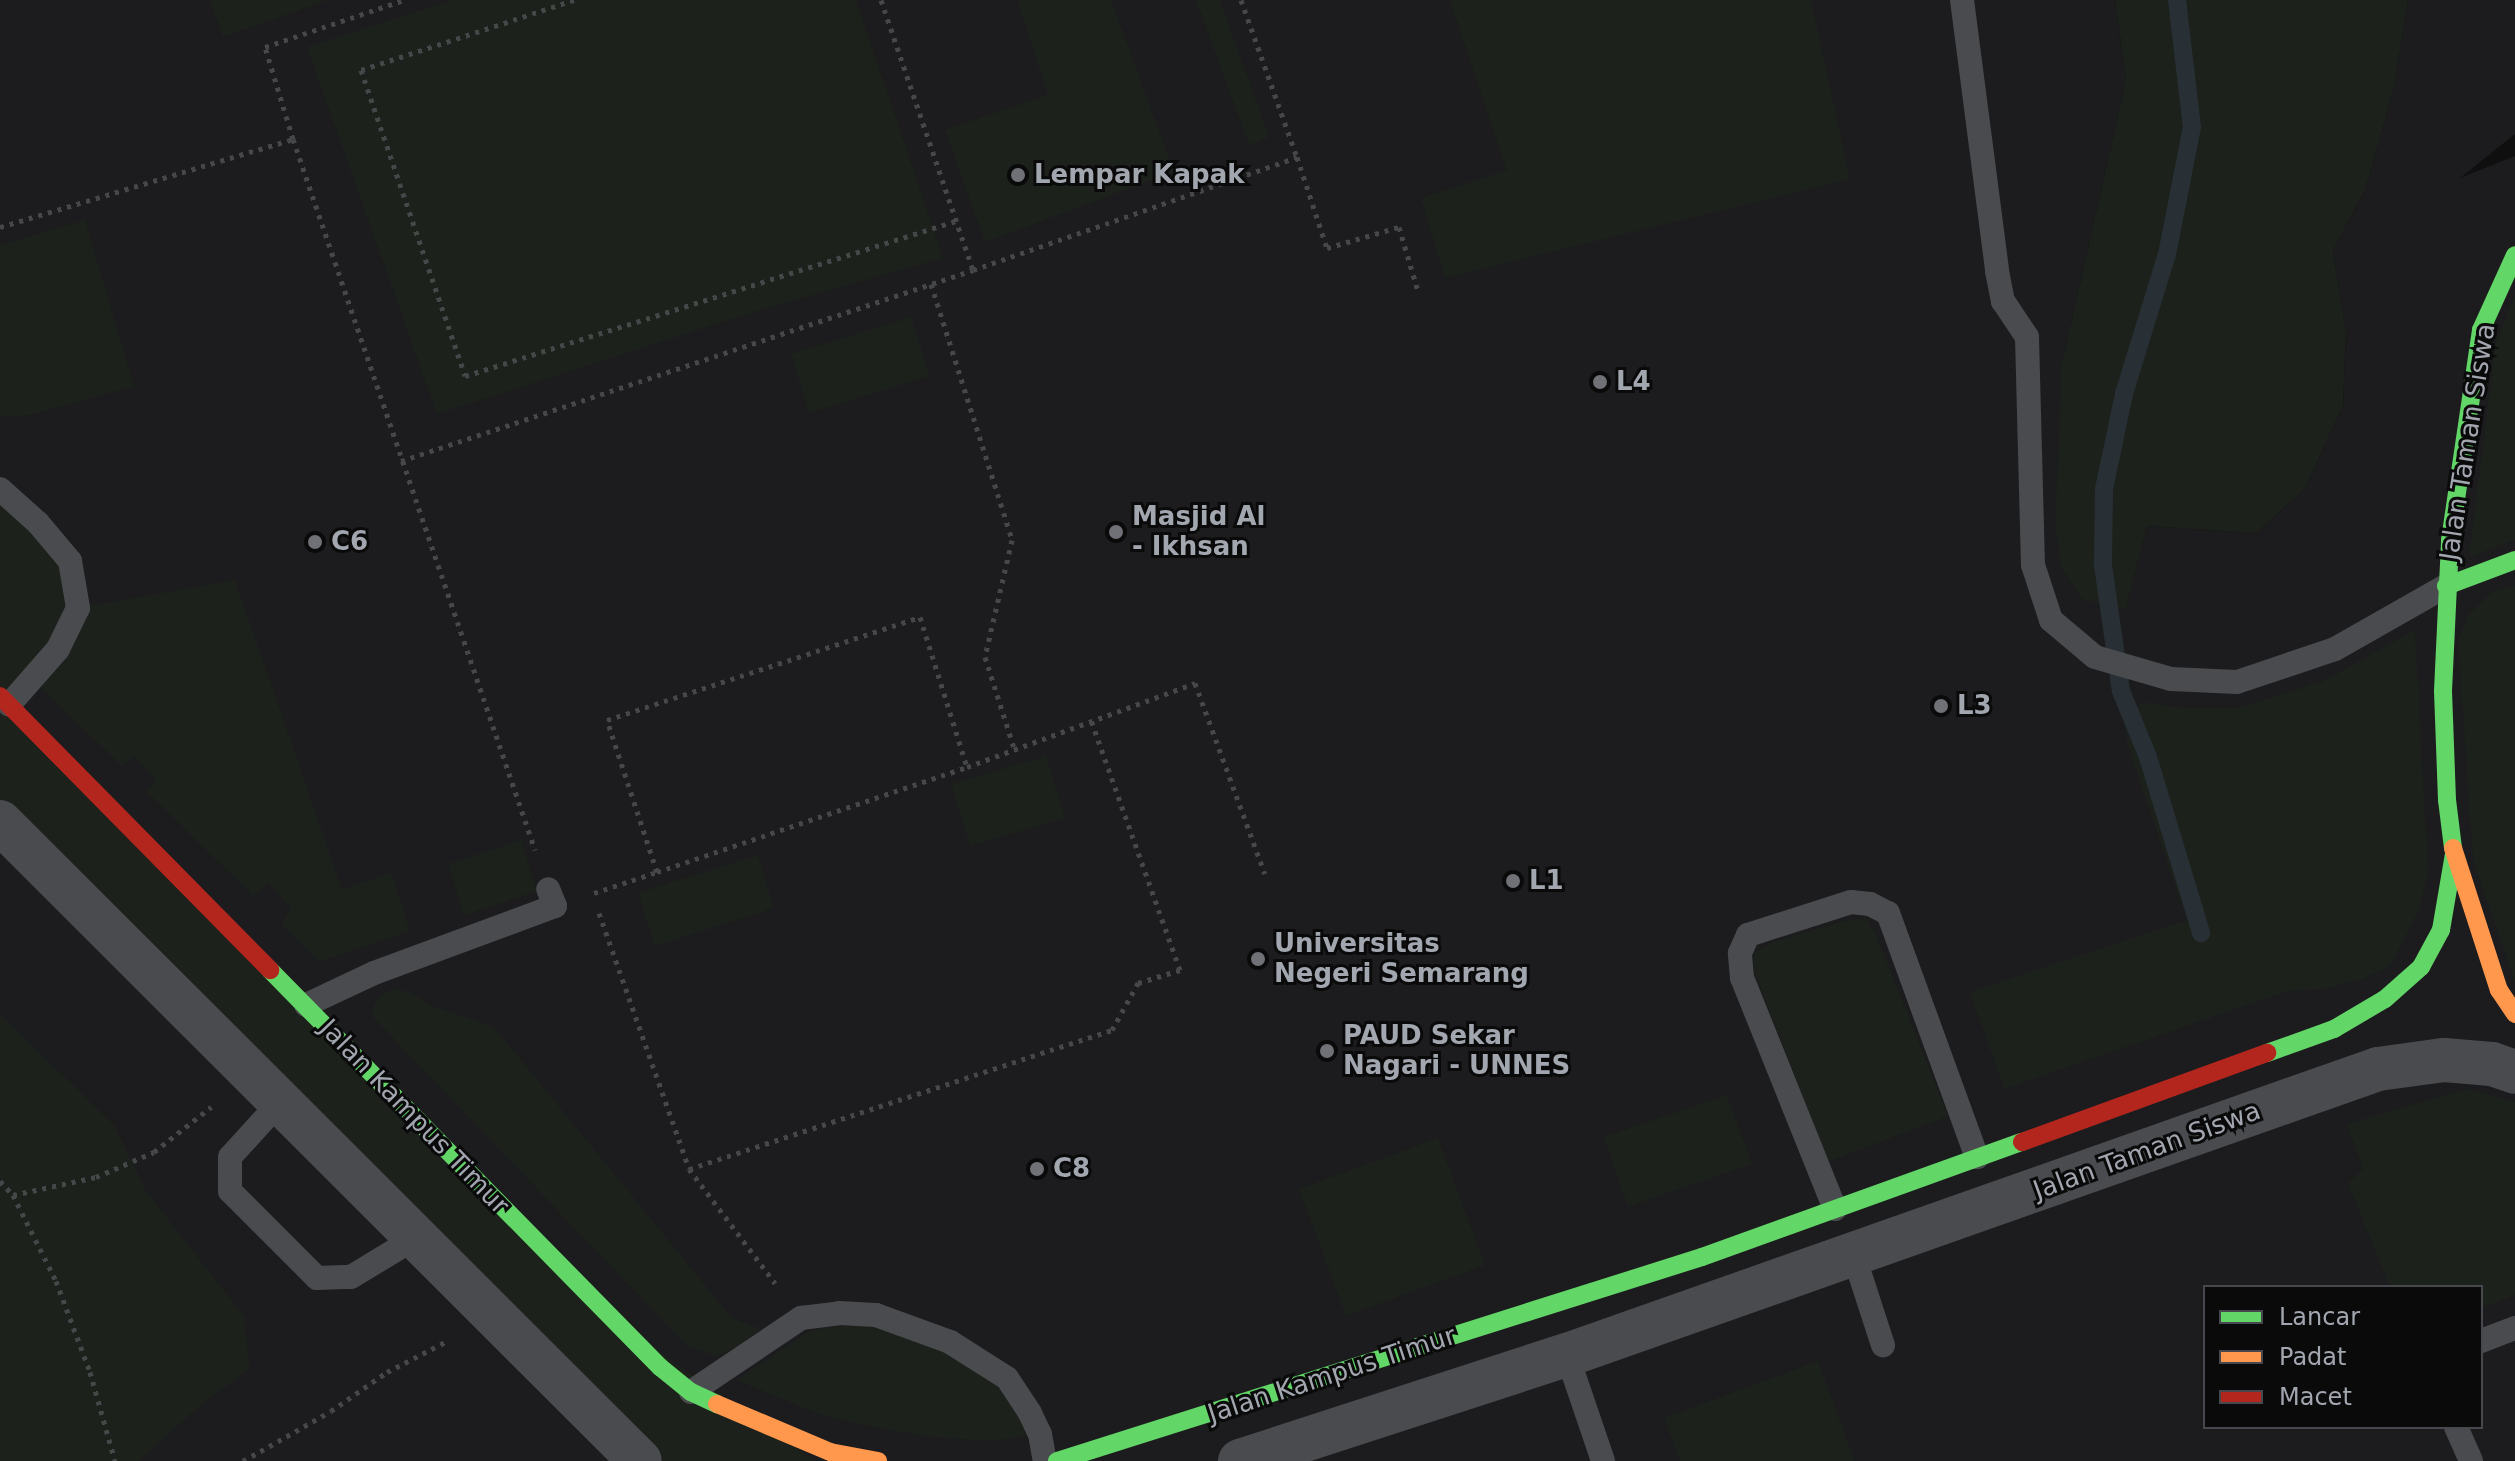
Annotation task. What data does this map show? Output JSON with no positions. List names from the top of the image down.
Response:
{
  "streets": {
    "street": ["Jalan Taman Siswa", "Jalan Kampus Timur"]
  },
  "crossings": [
    ["Jalan Taman Siswa", "Jalan Kampus Timur"]
  ],
  "places": [
    "Lempar Kapak",
    "L4",
    "Masjid Al - Ikhsan",
    "C6",
    "L3",
    "L1",
    "Universitas Negeri Semarang",
    "PAUD Sekar Nagari - UNNES",
    "C8"
  ],
  "legend": ["Lancar", "Padat", "Macet"]
}
